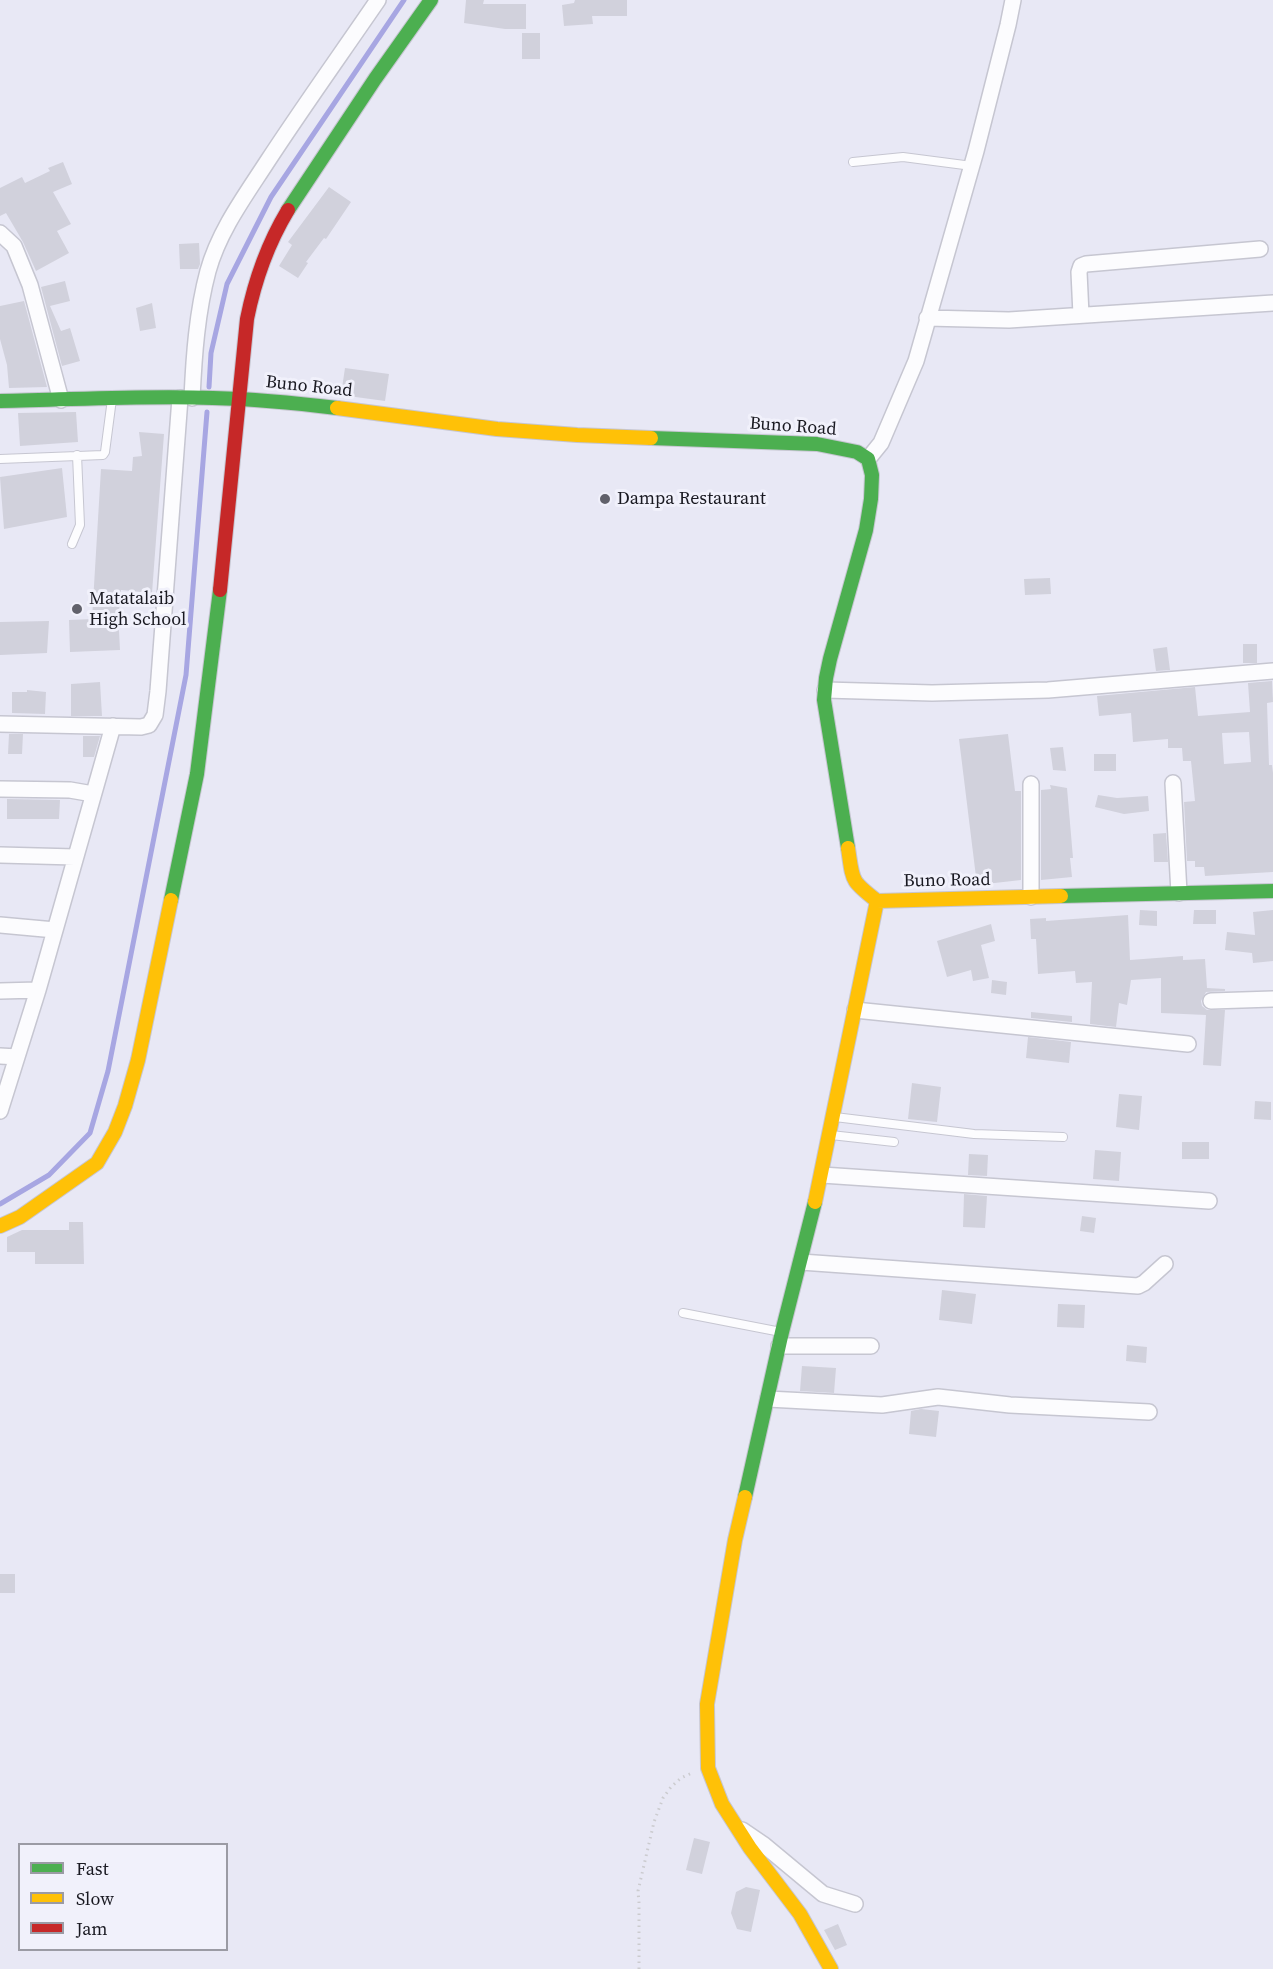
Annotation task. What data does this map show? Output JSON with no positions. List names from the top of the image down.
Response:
{
  "streets": {
    "street": ["Buno Road"]
  },
  "places": ["Dampa Restaurant", "Matatalaib High School"],
  "legend": ["Fast", "Slow", "Jam"]
}
